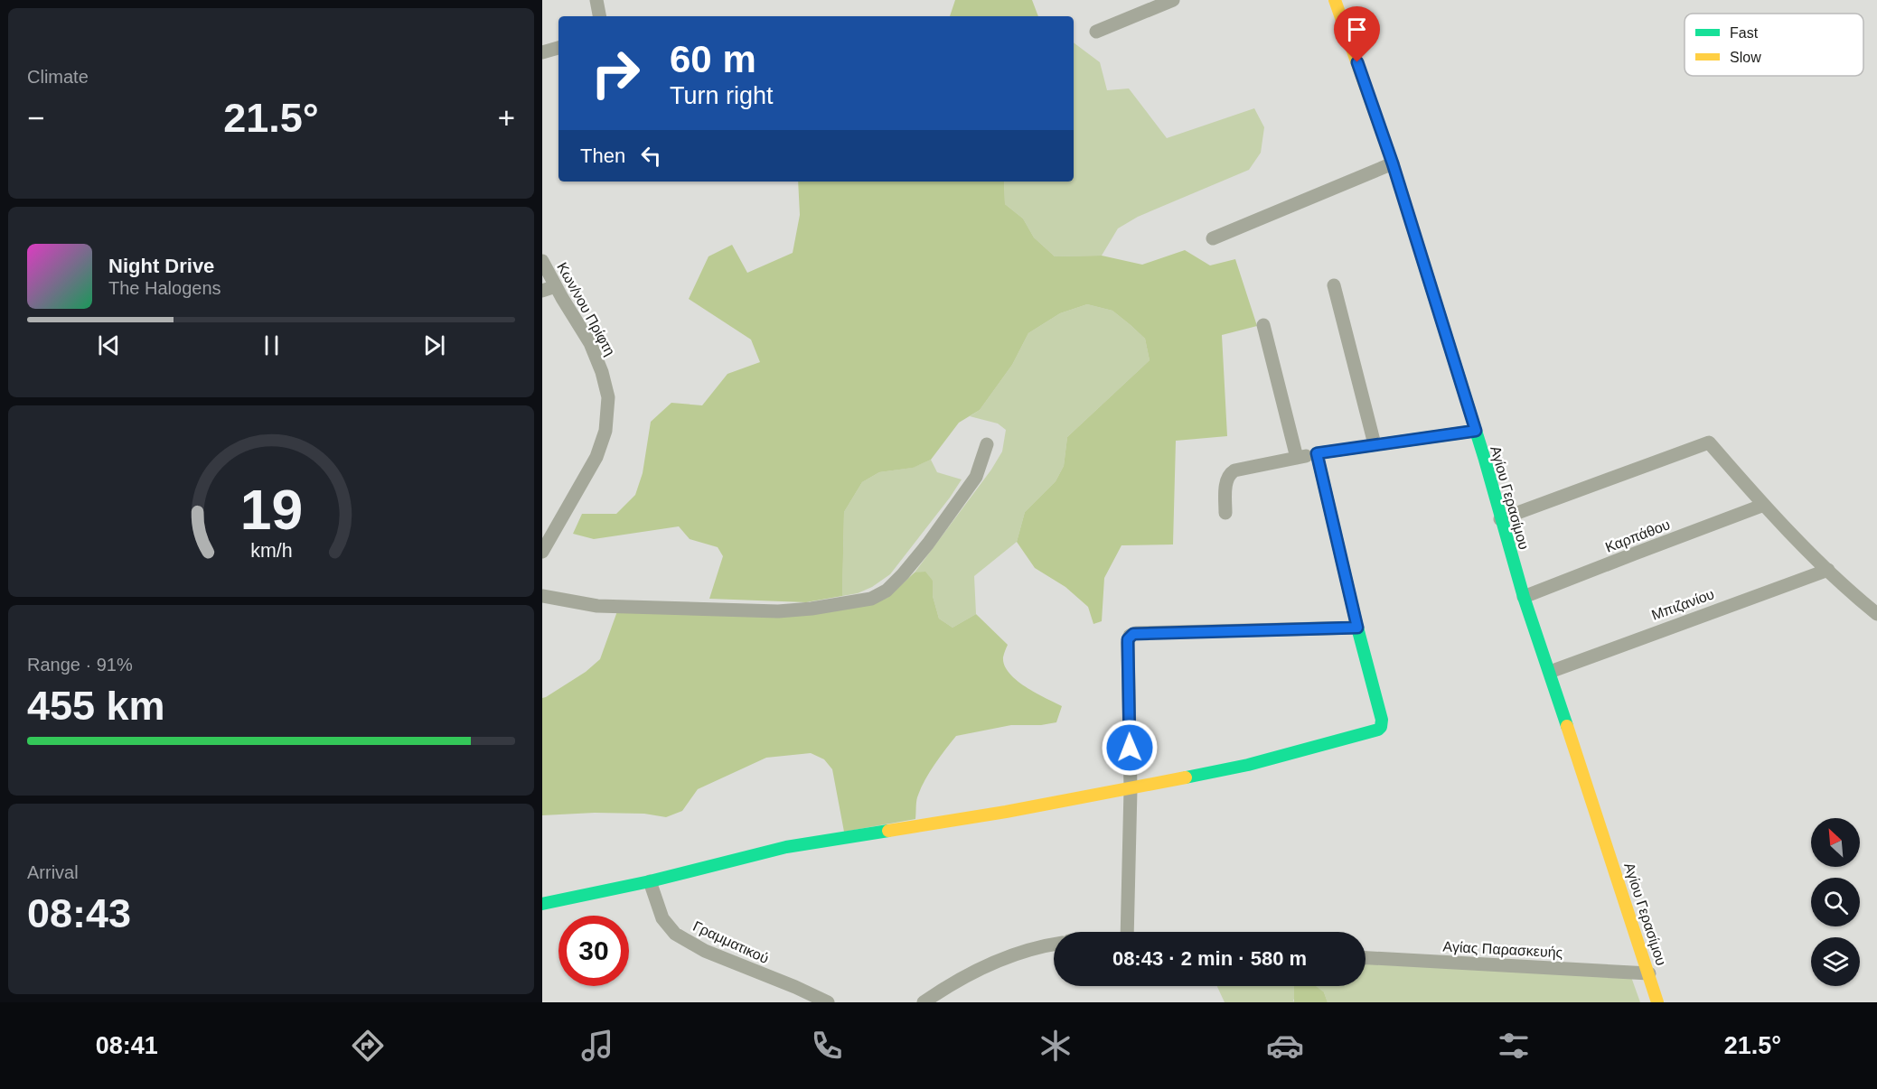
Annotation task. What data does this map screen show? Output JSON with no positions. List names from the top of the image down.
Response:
{
  "streets": {
    "street": [
      "Κων/νου Πρίφτη",
      "Αγίου Γερασίμου",
      "Καρπάθου",
      "Μπιζανίου",
      "Γραμματικού",
      "Αγίας Παρασκευής"
    ]
  },
  "crossings": [
    ["Αγίου Γερασίμου", "Καρπάθου"],
    ["Αγίου Γερασίμου", "Μπιζανίου"],
    ["Αγίου Γερασίμου", "Αγίας Παρασκευής"]
  ],
  "legend": ["Fast", "Slow"],
  "north": "top left",
  "page": {
    "tile": [
      "Climate",
      ["Range · 91%", "455 km"],
      ["Arrival", "08:43"]
    ],
    "turn": ["60 m", "Turn right"],
    "heat": ["−", "21.5°", "+"],
    "then": "Then",
    "song": ["Night Drive", "The Halogens"],
    "limit": "30",
    "trip": "08:43 · 2 min · 580 m",
    "tabs": ["08:41", "21.5°"],
    "gauge": ["19", "km/h"]
  }
}
